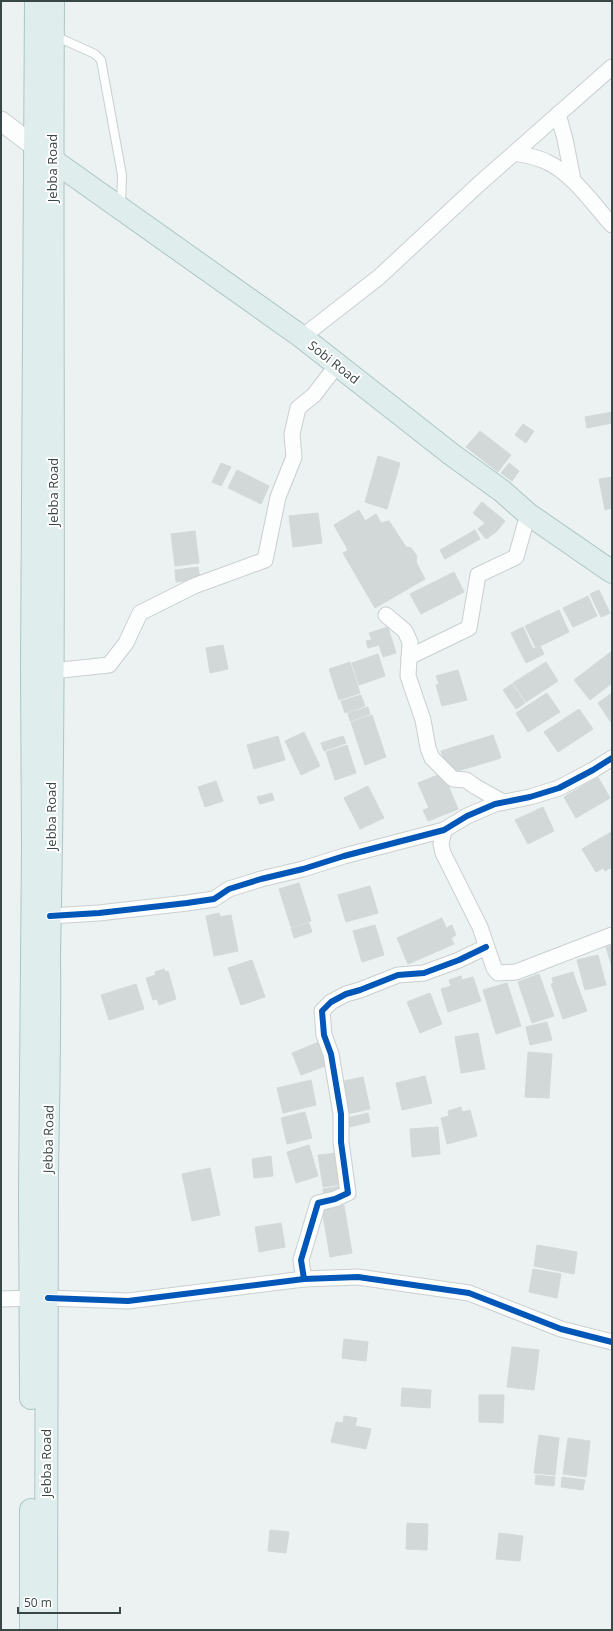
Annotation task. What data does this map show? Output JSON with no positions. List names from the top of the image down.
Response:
{
  "streets": {
    "highway": ["Jebba Road", "Sobi Road"]
  },
  "crossings": [
    ["Jebba Road", "Sobi Road"]
  ],
  "scale_bar": "50 m"
}
